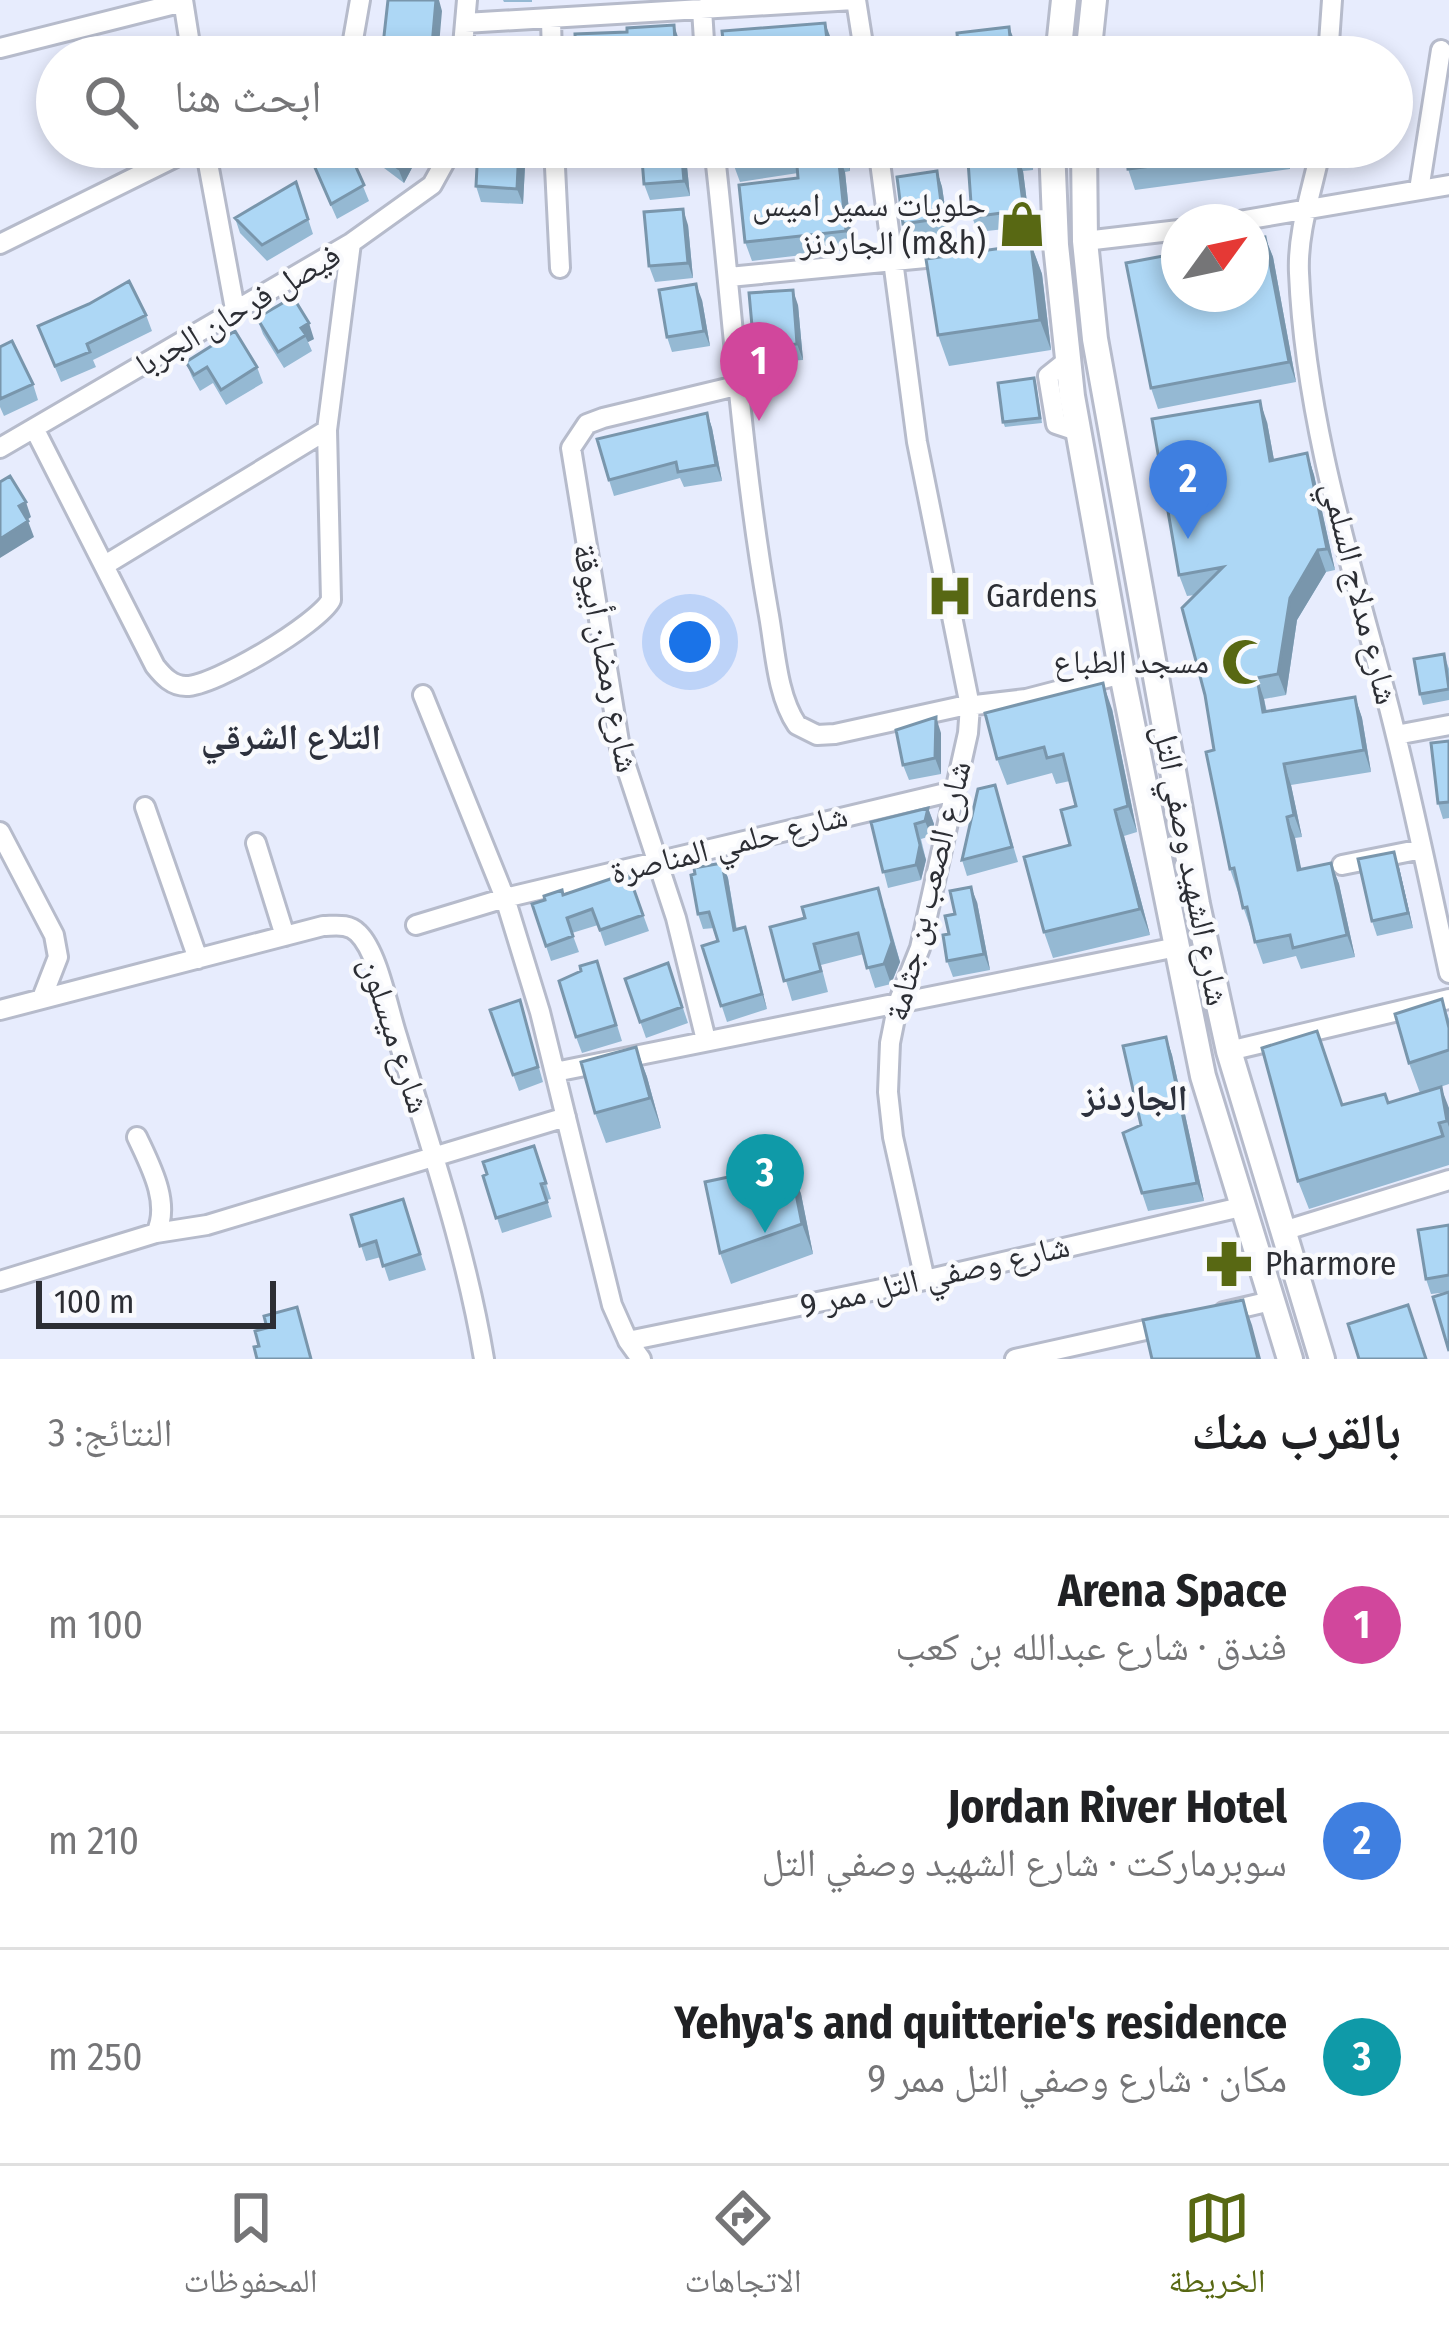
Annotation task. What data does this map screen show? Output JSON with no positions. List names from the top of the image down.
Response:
{
  "streets": {
    "main road": ["شارع الشهيد وصفي التل"],
    "street": [
      "فيصل فرحان الجربا",
      "شارع مدلاج السلمي",
      "شارع رمضان أبيوقة",
      "شارع حلمي المناصرة",
      "شارع الصعب بن جثامة",
      "شارع ميسلون",
      "شارع وصفي التل ممر 9"
    ]
  },
  "crossings": [
    ["شارع رمضان أبيوقة", "شارع حلمي المناصرة"],
    ["شارع حلمي المناصرة", "شارع الصعب بن جثامة"],
    ["شارع الشهيد وصفي التل", "شارع وصفي التل ممر 9"],
    ["شارع الصعب بن جثامة", "شارع وصفي التل ممر 9"]
  ],
  "districts": ["التلاع الشرقي", "الجاردنز"],
  "places": {
    "shop": ["حلويات سمير اميس الجاردنز (m&h)"],
    "hospital": ["Gardens"],
    "mosque": ["مسجد الطباع"],
    "pharmacy": ["Pharmore"]
  },
  "scale_bar": "100 m",
  "north": "top right",
  "page": {
    "search": "ابحث هنا",
    "pins": ["1", "2", "3"],
    "scale": "100 m",
    "heading": ["بالقرب منك", "النتائج: 3"],
    "list": [
      {
        "mark": "1",
        "name": "Arena Space",
        "note": "فندق · شارع عبدالله بن كعب",
        "value": "100 m"
      },
      {
        "mark": "2",
        "name": "Jordan River Hotel",
        "note": "سوبرماركت · شارع الشهيد وصفي التل",
        "value": "210 m"
      },
      {
        "mark": "3",
        "name": "Yehya's and quitterie's residence",
        "note": "مكان · شارع وصفي التل ممر 9",
        "value": "250 m"
      }
    ],
    "nav": ["الخريطة", "الاتجاهات", "المحفوظات"]
  }
}
